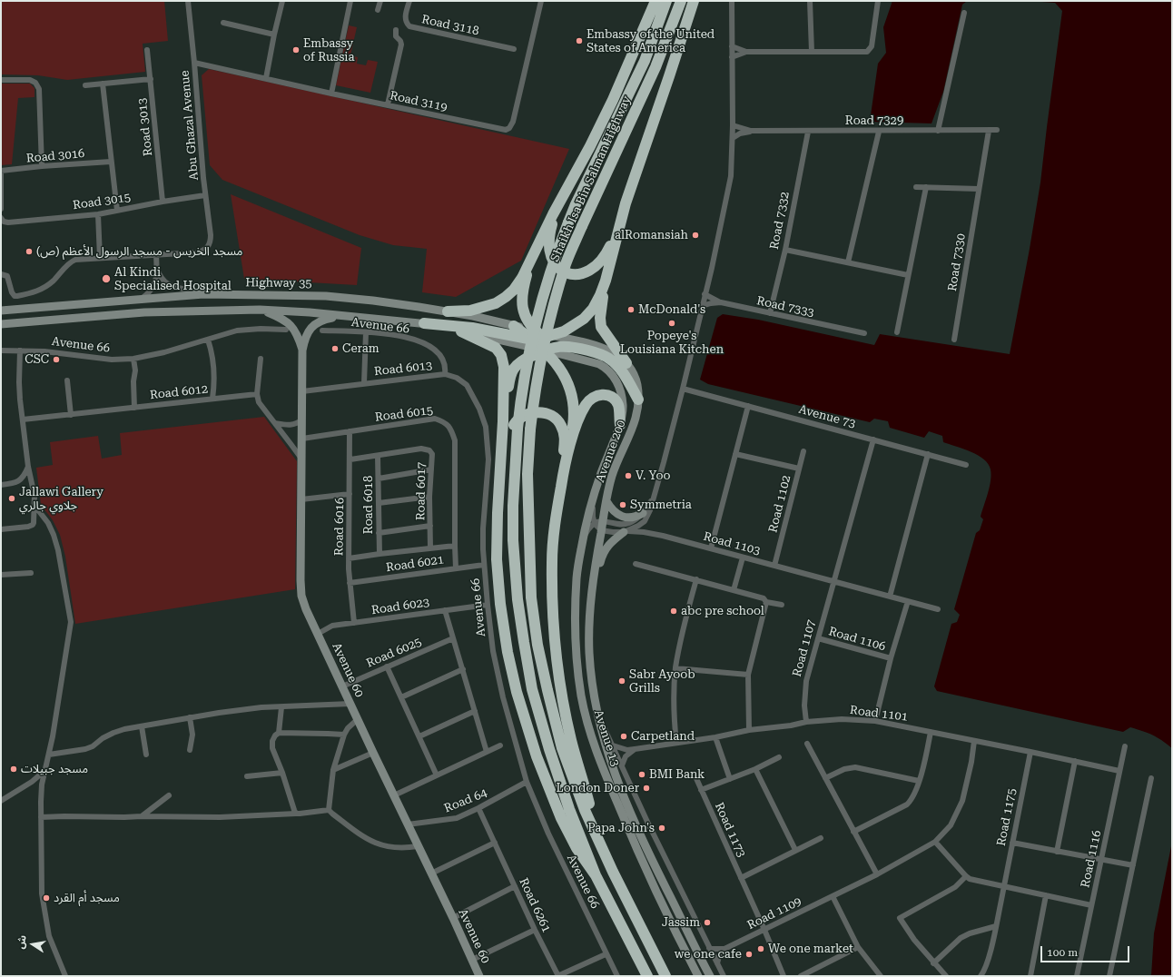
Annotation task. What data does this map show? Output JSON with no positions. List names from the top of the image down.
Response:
{
  "streets": {
    "highway": ["Shaikh Isa Bin Salman Highway"],
    "street": [
      "Road 3118",
      "Road 3119",
      "Road 7329",
      "Abu Ghazal Avenue",
      "Road 3013",
      "Road 3016",
      "Road 3015",
      "Road 7332",
      "Road 7330",
      "Highway 35",
      "Road 7333",
      "Avenue 66",
      "Road 6013",
      "Road 6012",
      "Road 6015",
      "Avenue 73",
      "Avenue 200",
      "Road 6017",
      "Road 1102",
      "Road 6018",
      "Road 6016",
      "Road 1103",
      "Road 6021",
      "Road 6023",
      "Road 1106",
      "Road 1107",
      "Road 6025",
      "Avenue 60",
      "Road 1101",
      "Avenue 13",
      "Road 64",
      "Road 1175",
      "Road 1173",
      "Road 1116",
      "Road 6261",
      "Road 1109"
    ]
  },
  "crossings": [
    ["Road 3119", "Abu Ghazal Avenue"],
    ["Road 7329", "Road 7332"],
    ["Road 7329", "Road 7330"],
    ["Abu Ghazal Avenue", "Road 3015"],
    ["Road 3013", "Road 3015"],
    ["Road 7332", "Road 7333"],
    ["Avenue 66", "Road 6013"],
    ["Avenue 66", "Road 6021"],
    ["Avenue 66", "Road 6023"],
    ["Avenue 66", "Road 64"],
    ["Road 6013", "Avenue 60"],
    ["Road 6015", "Road 6016"],
    ["Road 6015", "Road 6021"],
    ["Road 6015", "Avenue 60"],
    ["Avenue 200", "Avenue 13"],
    ["Road 6017", "Road 6018"],
    ["Road 6017", "Road 6016"],
    ["Road 1102", "Road 1103"],
    ["Road 6016", "Road 6021"],
    ["Road 6016", "Road 6023"],
    ["Road 1103", "Road 1106"],
    ["Road 1103", "Road 1107"],
    ["Road 6023", "Avenue 60"],
    ["Road 1106", "Road 1107"],
    ["Road 1106", "Road 1101"],
    ["Road 1107", "Road 1101"],
    ["Road 6025", "Avenue 60"],
    ["Avenue 60", "Road 64"],
    ["Road 1101", "Road 1175"],
    ["Road 1101", "Road 1116"],
    ["Road 1101", "Road 1109"],
    ["Road 64", "Road 6261"],
    ["Road 1173", "Road 1109"]
  ],
  "places": [
    "Embassy of the United States of America",
    "Embassy of Russia",
    "alRomansiah",
    "مسجد الخريس - مسجد الرسول الأعظم (ص)",
    "Al Kindi Specialised Hospital",
    "McDonald's",
    "Popeye's Louisiana Kitchen",
    "Ceram",
    "CSC",
    "V. Yoo",
    "Jallawi Gallery جلاوي جالري",
    "Symmetria",
    "abc pre school",
    "Sabr Ayoob Grills",
    "Carpetland",
    "مسجد جبيلات",
    "BMI Bank",
    "London Doner",
    "Papa John's",
    "مسجد أم القرد",
    "Jassim",
    "We one market",
    "we one cafe"
  ],
  "scale_bar": "100 m",
  "north": "left"
}
